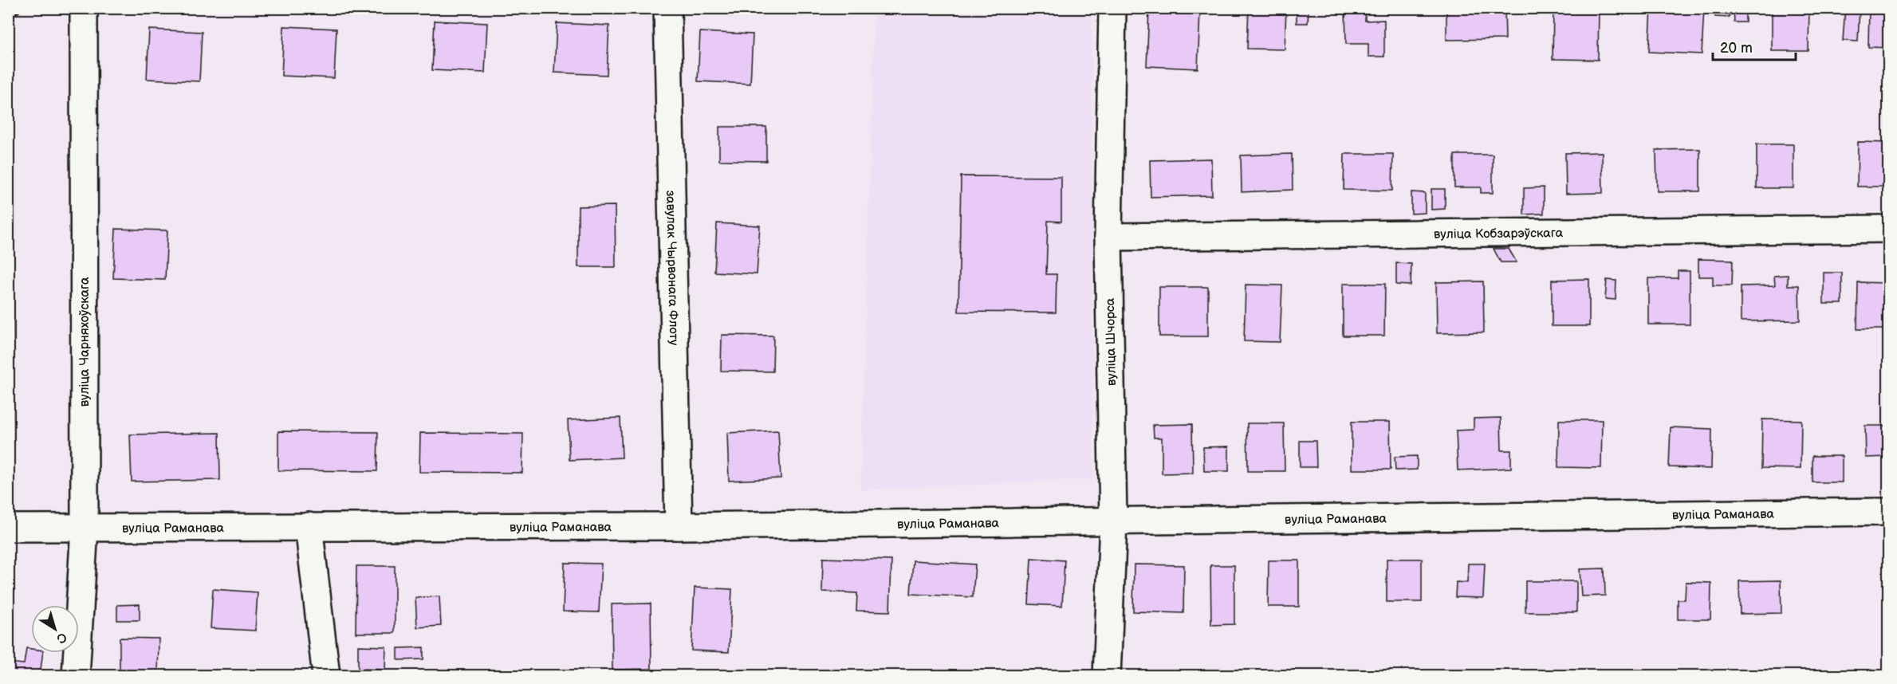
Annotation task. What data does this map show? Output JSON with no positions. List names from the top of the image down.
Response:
{
  "streets": {
    "street": [
      "вуліца Кобзарэўскага",
      "завулак Чырвонага Флоту",
      "вуліца Чарняхоўскага",
      "вуліца Шчорса",
      "вуліца Раманава"
    ]
  },
  "crossings": [
    ["вуліца Кобзарэўскага", "вуліца Шчорса"],
    ["завулак Чырвонага Флоту", "вуліца Раманава"],
    ["вуліца Чарняхоўскага", "вуліца Раманава"],
    ["вуліца Шчорса", "вуліца Раманава"]
  ],
  "scale_bar": "20 m",
  "north": "bottom right"
}
